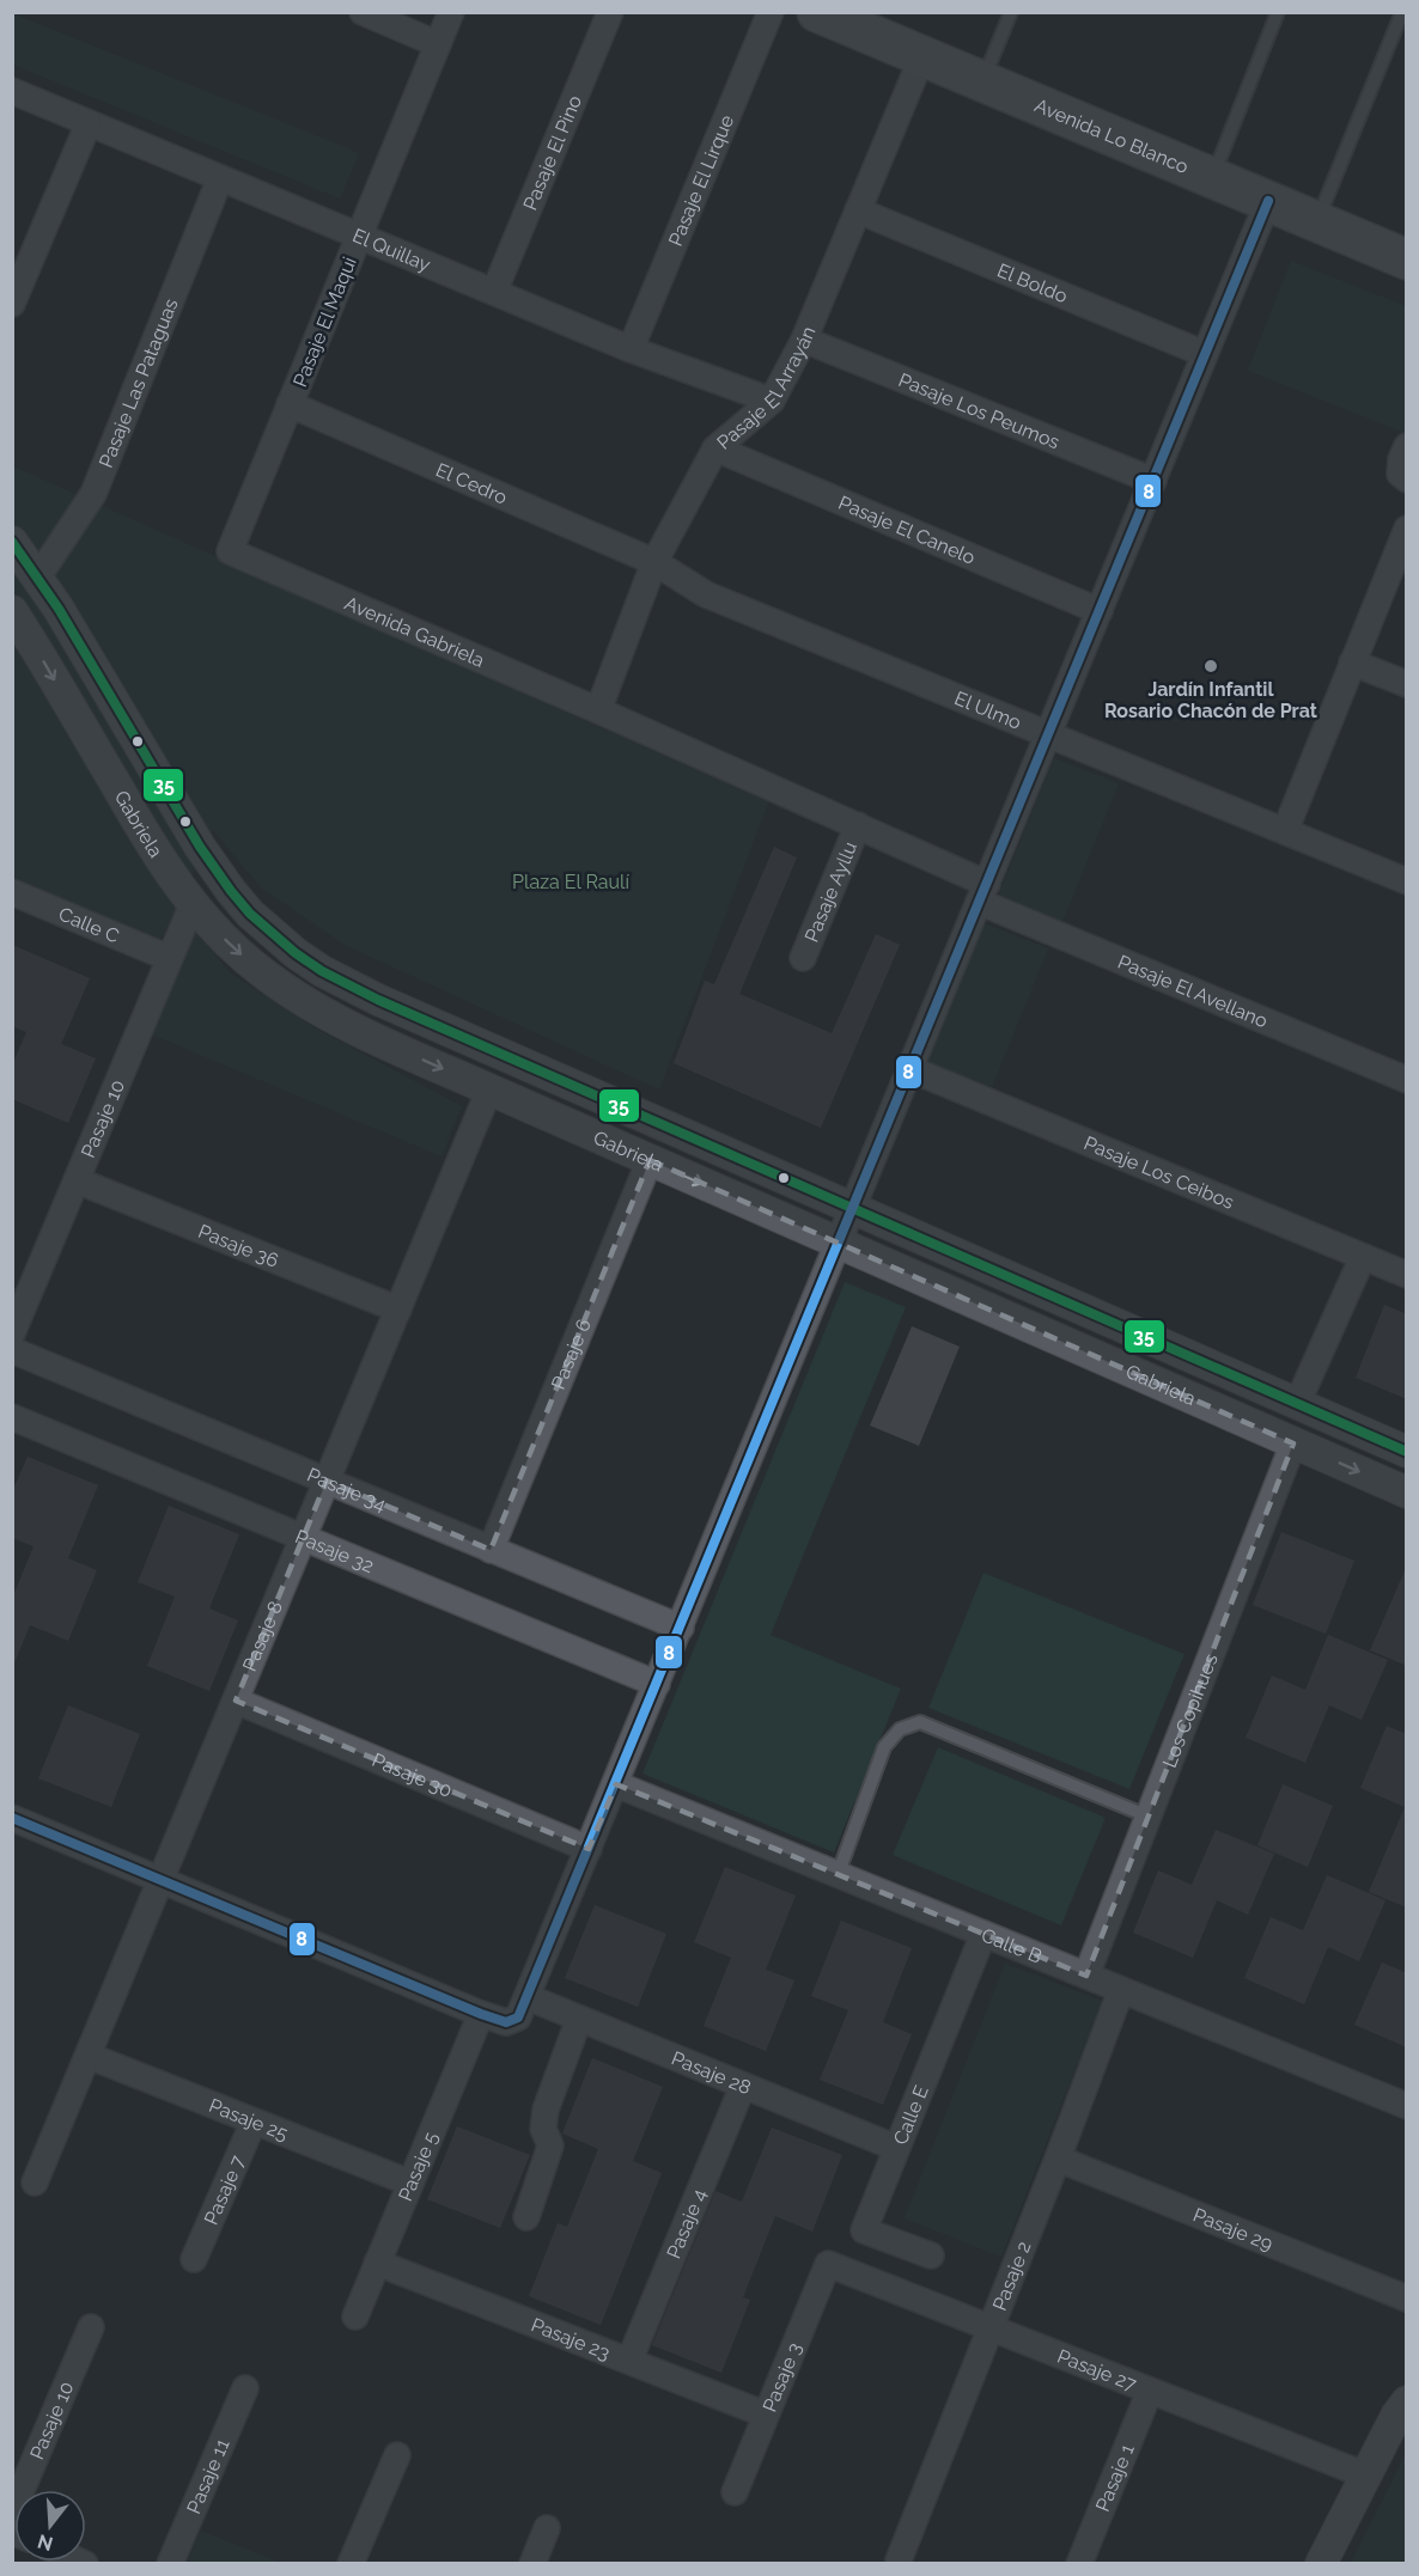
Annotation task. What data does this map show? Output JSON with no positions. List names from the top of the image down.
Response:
{
  "streets": {
    "main road": ["Avenida Lo Blanco"],
    "street": [
      "Pasaje El Pino",
      "Pasaje El Lirque",
      "El Quillay",
      "El Boldo",
      "Pasaje El Maqui",
      "Pasaje Las Pataguas",
      "Pasaje El Arrayán",
      "Pasaje Los Peumos",
      "El Cedro",
      "Pasaje El Canelo",
      "Avenida Gabriela",
      "El Ulmo",
      "Gabriela",
      "Pasaje Ayllu",
      "Calle C",
      "Pasaje El Avellano",
      "Pasaje 10",
      "Pasaje Los Ceibos",
      "Pasaje 36",
      "Pasaje 6",
      "Pasaje 34",
      "Pasaje 32",
      "Pasaje 8",
      "Los Copihues",
      "Pasaje 30",
      "Calle B",
      "Pasaje 28",
      "Calle E",
      "Pasaje 25",
      "Pasaje 5",
      "Pasaje 7",
      "Pasaje 4",
      "Pasaje 29",
      "Pasaje 2",
      "Pasaje 23",
      "Pasaje 27",
      "Pasaje 3",
      "Pasaje 11",
      "Pasaje 1"
    ]
  },
  "crossings": [
    ["Avenida Lo Blanco", "Pasaje El Arrayán"],
    ["Pasaje El Pino", "El Quillay"],
    ["Pasaje El Lirque", "El Quillay"],
    ["El Quillay", "Pasaje El Maqui"],
    ["El Quillay", "Pasaje Las Pataguas"],
    ["El Quillay", "Pasaje El Arrayán"],
    ["El Boldo", "Pasaje El Arrayán"],
    ["Pasaje El Maqui", "El Cedro"],
    ["Pasaje El Maqui", "Avenida Gabriela"],
    ["Pasaje Las Pataguas", "Gabriela"],
    ["Pasaje El Arrayán", "Pasaje Los Peumos"],
    ["Pasaje El Arrayán", "El Cedro"],
    ["Pasaje El Arrayán", "Pasaje El Canelo"],
    ["Pasaje El Arrayán", "Avenida Gabriela"],
    ["Pasaje El Arrayán", "El Ulmo"],
    ["Pasaje El Arrayán", "Pasaje El Avellano"],
    ["El Cedro", "El Ulmo"],
    ["Avenida Gabriela", "Pasaje El Avellano"],
    ["Gabriela", "Pasaje 10"],
    ["Gabriela", "Pasaje 6"],
    ["Gabriela", "Pasaje 8"],
    ["Gabriela", "Los Copihues"],
    ["Pasaje Ayllu", "Pasaje El Avellano"],
    ["Calle C", "Pasaje 10"],
    ["Pasaje 10", "Pasaje 36"],
    ["Pasaje 36", "Pasaje 8"],
    ["Pasaje 6", "Pasaje 34"],
    ["Pasaje 34", "Pasaje 8"],
    ["Pasaje 32", "Pasaje 8"],
    ["Pasaje 8", "Pasaje 30"],
    ["Pasaje 8", "Pasaje 25"],
    ["Los Copihues", "Calle B"],
    ["Calle B", "Calle E"],
    ["Calle B", "Pasaje 2"],
    ["Pasaje 28", "Calle E"],
    ["Pasaje 28", "Pasaje 4"],
    ["Pasaje 25", "Pasaje 5"],
    ["Pasaje 25", "Pasaje 7"],
    ["Pasaje 5", "Pasaje 23"],
    ["Pasaje 4", "Pasaje 23"],
    ["Pasaje 29", "Pasaje 2"],
    ["Pasaje 2", "Pasaje 27"],
    ["Pasaje 23", "Pasaje 3"],
    ["Pasaje 27", "Pasaje 3"],
    ["Pasaje 27", "Pasaje 1"]
  ],
  "parks": ["Plaza El Raulí"],
  "places": ["Jardín Infantil Rosario Chacón de Prat"],
  "lines": ["transit line 8", "transit line 35"],
  "north": "bottom"
}
